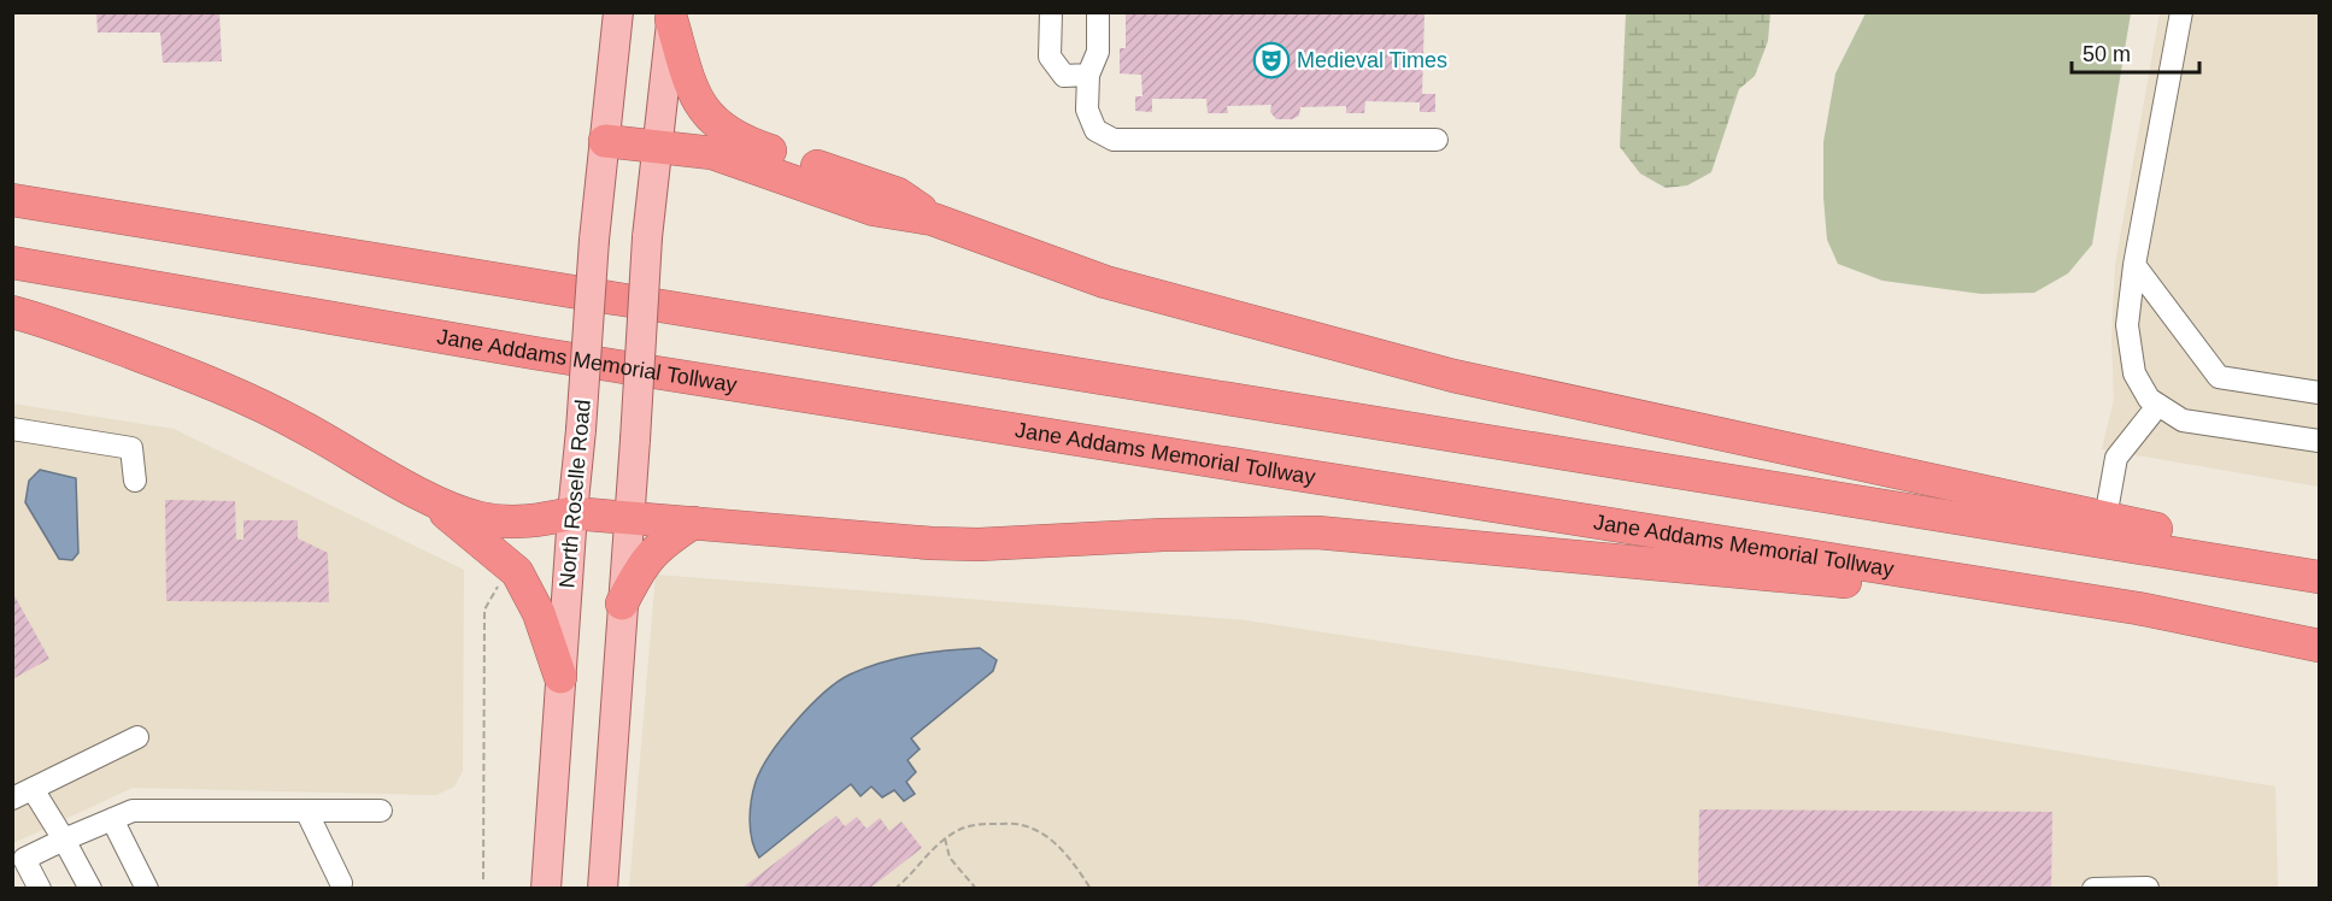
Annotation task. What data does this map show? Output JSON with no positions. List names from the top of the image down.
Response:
{
  "streets": {
    "highway": ["Jane Addams Memorial Tollway"],
    "main road": ["North Roselle Road"]
  },
  "places": {
    "theatre": ["Medieval Times"]
  },
  "scale_bar": "50 m"
}
